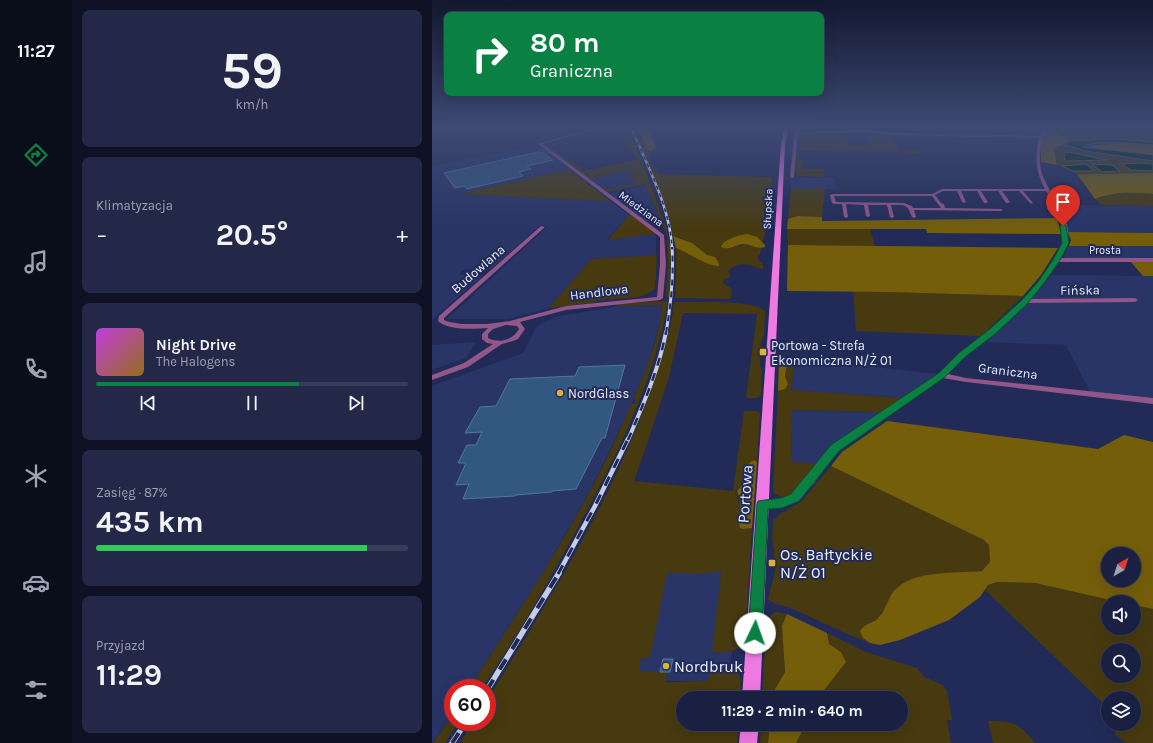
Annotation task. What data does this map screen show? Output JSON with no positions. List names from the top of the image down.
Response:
{
  "streets": {
    "main road": ["Słupska", "Portowa"],
    "street": [
      "Miedziana",
      "Prosta",
      "Budowlana",
      "Fińska",
      "Handlowa",
      "Graniczna"
    ]
  },
  "crossings": [
    ["Miedziana", "Handlowa"],
    ["Słupska", "Portowa"]
  ],
  "places": {
    "transit": ["Portowa - Strefa Ekonomiczna N/Ż 01", "Os. Bałtyckie N/Ż 01"],
    "other": ["NordGlass", "Nordbruk"]
  },
  "north": "top right",
  "page": {
    "tabs": "11:27",
    "tile": [
      ["59", "km/h"],
      "Klimatyzacja",
      ["Zasięg · 87%", "435 km"],
      ["Przyjazd", "11:29"]
    ],
    "turn": ["80 m", "Graniczna"],
    "heat": ["−", "20.5°", "+"],
    "song": ["Night Drive", "The Halogens"],
    "limit": "60",
    "trip": "11:29 · 2 min · 640 m"
  }
}
